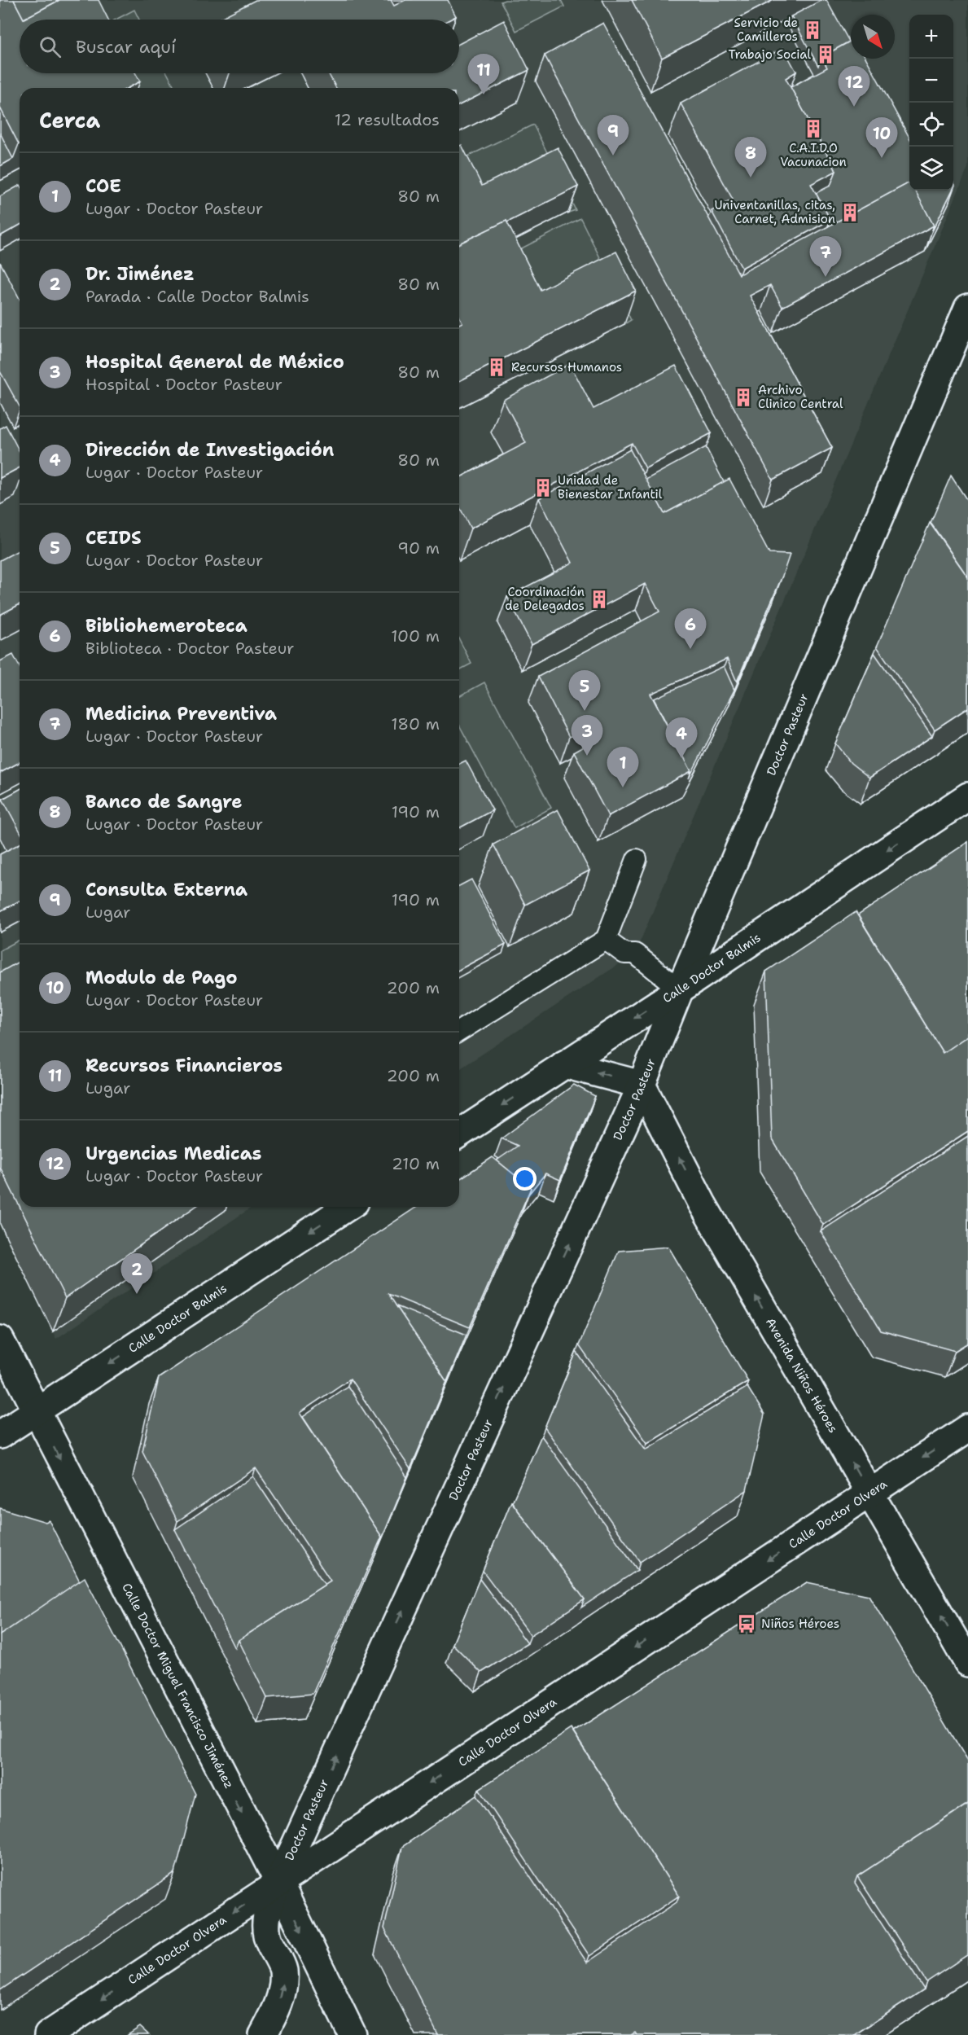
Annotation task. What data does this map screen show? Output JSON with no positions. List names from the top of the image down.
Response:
{
  "streets": {
    "main road": [
      "Doctor Pasteur",
      "Calle Doctor Balmis",
      "Avenida Niños Héroes",
      "Calle Doctor Olvera",
      "Calle Doctor Miguel Francisco Jiménez"
    ]
  },
  "crossings": [
    ["Doctor Pasteur", "Calle Doctor Balmis"],
    ["Doctor Pasteur", "Avenida Niños Héroes"],
    ["Doctor Pasteur", "Calle Doctor Olvera"],
    ["Doctor Pasteur", "Calle Doctor Miguel Francisco Jiménez"],
    ["Calle Doctor Balmis", "Calle Doctor Miguel Francisco Jiménez"],
    ["Avenida Niños Héroes", "Calle Doctor Olvera"],
    ["Calle Doctor Olvera", "Calle Doctor Miguel Francisco Jiménez"]
  ],
  "one_way": [
    "Doctor Pasteur",
    "Calle Doctor Balmis",
    "Avenida Niños Héroes",
    "Calle Doctor Olvera",
    "Calle Doctor Miguel Francisco Jiménez"
  ],
  "places": {
    "building": [
      "Servicio de Camilleros",
      "Trabajo Social",
      "C.A.I.D.O Vacunacion",
      "Univentanillas, citas, Carnet, Admision",
      "Recursos Humanos",
      "Archivo Clinico Central",
      "Unidad de Bienestar Infantil",
      "Coordinación de Delegados"
    ],
    "bus stop": ["Niños Héroes"]
  },
  "north": "bottom right",
  "page": {
    "map_buttons": ["+", "−"],
    "search": "Buscar aquí",
    "pins": [
      "11",
      "12",
      "9",
      "10",
      "8",
      "7",
      "6",
      "5",
      "3",
      "4",
      "1",
      "2"
    ],
    "heading": ["Cerca", "12 resultados"],
    "list": [
      {
        "mark": "1",
        "name": "COE",
        "note": "Lugar · Doctor Pasteur",
        "value": "80 m"
      },
      {
        "mark": "2",
        "name": "Dr. Jiménez",
        "note": "Parada · Calle Doctor Balmis",
        "value": "80 m"
      },
      {
        "mark": "3",
        "name": "Hospital General de México",
        "note": "Hospital · Doctor Pasteur",
        "value": "80 m"
      },
      {
        "mark": "4",
        "name": "Dirección de Investigación",
        "note": "Lugar · Doctor Pasteur",
        "value": "80 m"
      },
      {
        "mark": "5",
        "name": "CEIDS",
        "note": "Lugar · Doctor Pasteur",
        "value": "90 m"
      },
      {
        "mark": "6",
        "name": "Bibliohemeroteca",
        "note": "Biblioteca · Doctor Pasteur",
        "value": "100 m"
      },
      {
        "mark": "7",
        "name": "Medicina Preventiva",
        "note": "Lugar · Doctor Pasteur",
        "value": "180 m"
      },
      {
        "mark": "8",
        "name": "Banco de Sangre",
        "note": "Lugar · Doctor Pasteur",
        "value": "190 m"
      },
      {
        "mark": "9",
        "name": "Consulta Externa",
        "note": "Lugar",
        "value": "190 m"
      },
      {
        "mark": "10",
        "name": "Modulo de Pago",
        "note": "Lugar · Doctor Pasteur",
        "value": "200 m"
      },
      {
        "mark": "11",
        "name": "Recursos Financieros",
        "note": "Lugar",
        "value": "200 m"
      },
      {
        "mark": "12",
        "name": "Urgencias Medicas",
        "note": "Lugar · Doctor Pasteur",
        "value": "210 m"
      }
    ]
  }
}
